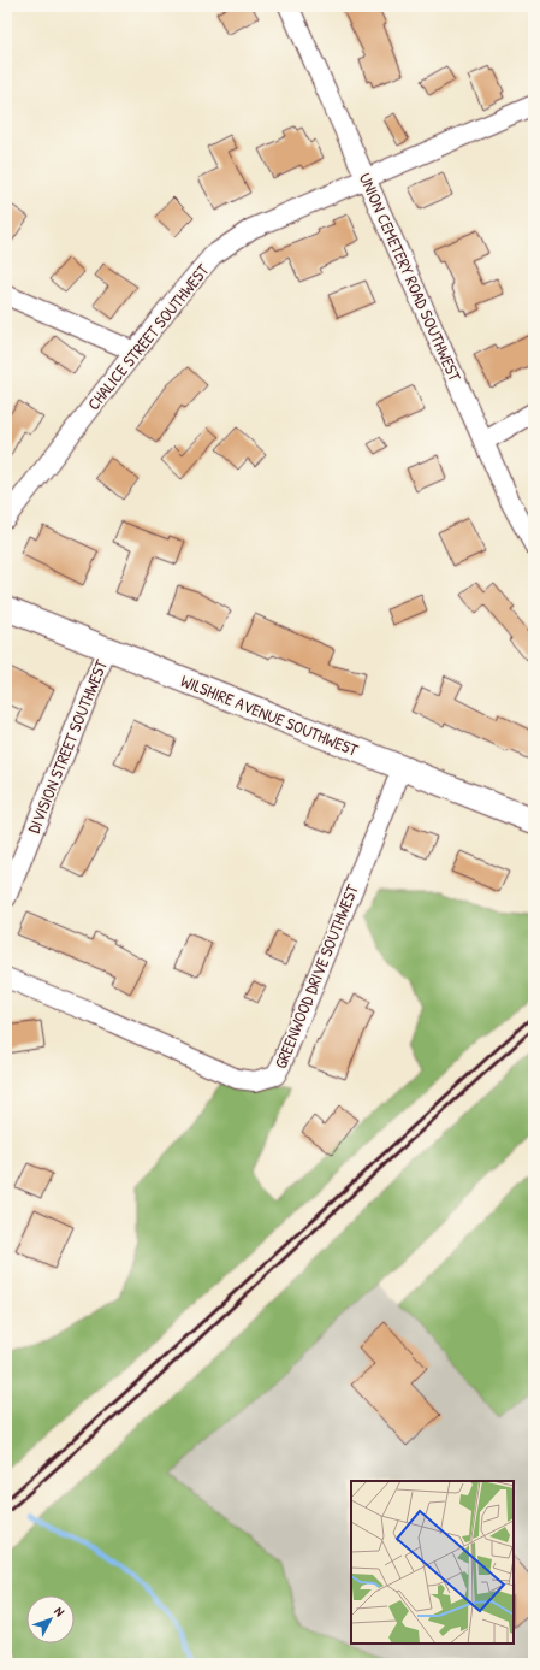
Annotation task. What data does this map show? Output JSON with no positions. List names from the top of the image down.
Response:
{
  "streets": {
    "street": [
      "UNION CEMETERY ROAD SOUTHWEST",
      "CHALICE STREET SOUTHWEST",
      "WILSHIRE AVENUE SOUTHWEST",
      "DIVISION STREET SOUTHWEST",
      "GREENWOOD DRIVE SOUTHWEST"
    ]
  },
  "crossings": [
    ["UNION CEMETERY ROAD SOUTHWEST", "CHALICE STREET SOUTHWEST"],
    ["WILSHIRE AVENUE SOUTHWEST", "DIVISION STREET SOUTHWEST"],
    ["WILSHIRE AVENUE SOUTHWEST", "GREENWOOD DRIVE SOUTHWEST"]
  ],
  "north": "top right"
}
